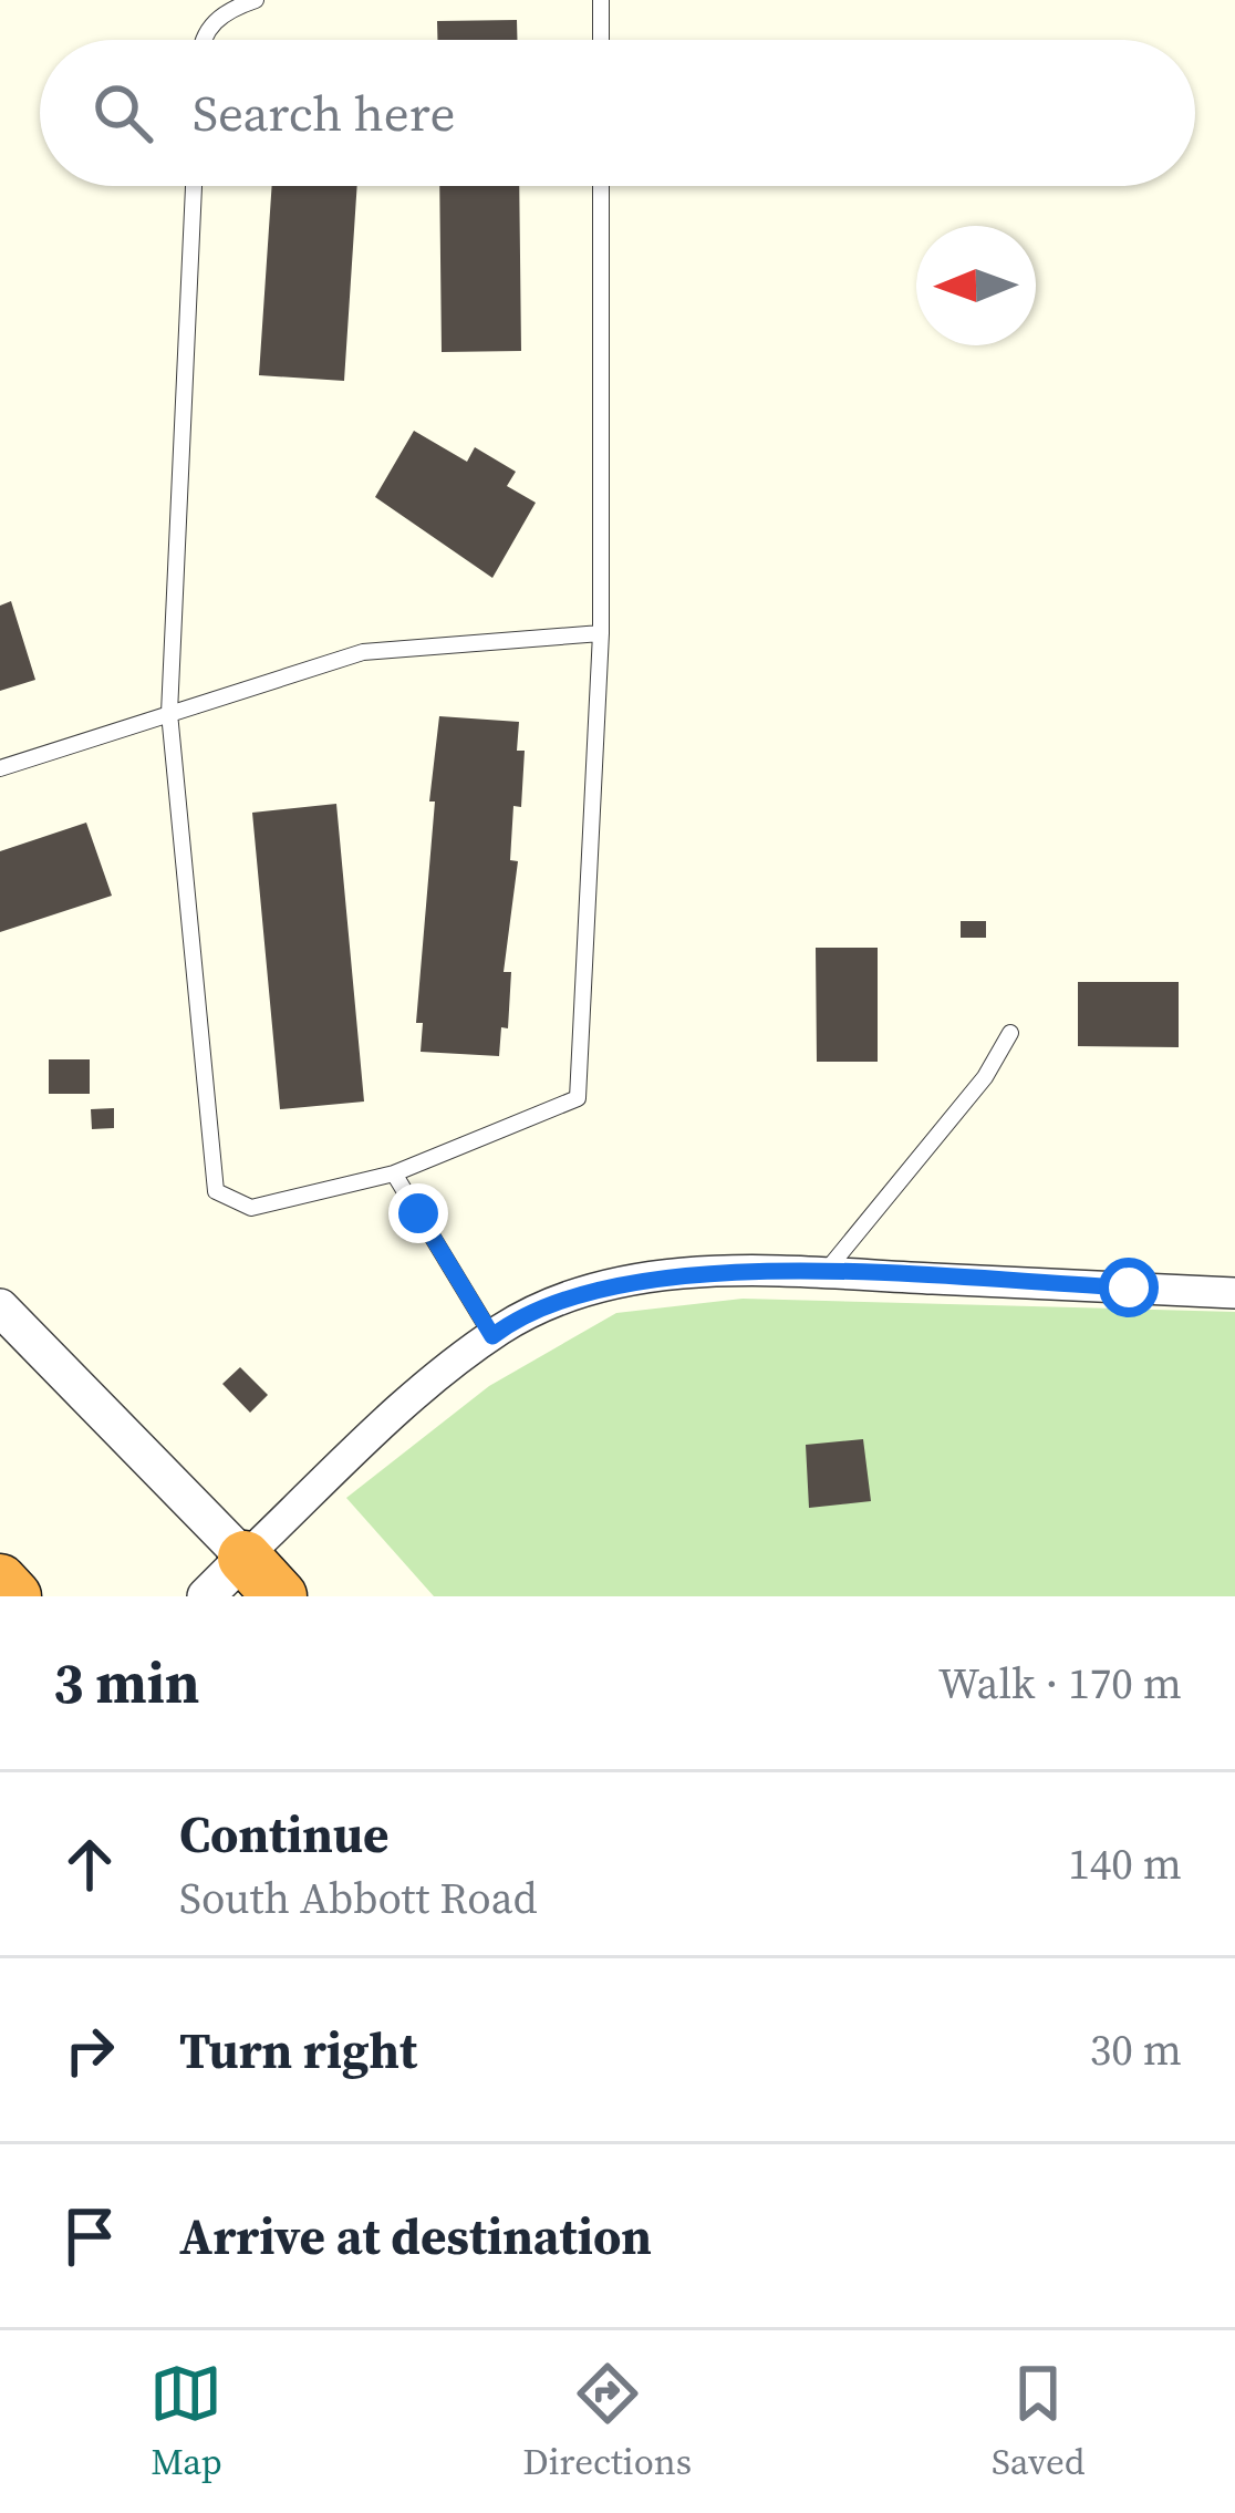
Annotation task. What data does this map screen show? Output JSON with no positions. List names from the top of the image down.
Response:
{
  "north": "left",
  "page": {
    "search": "Search here",
    "heading": ["3 min", "Walk · 170 m"],
    "list": [
      ["Continue", "South Abbott Road", "140 m"],
      ["Turn right", "30 m"],
      "Arrive at destination"
    ],
    "nav": ["Map", "Directions", "Saved"]
  }
}
